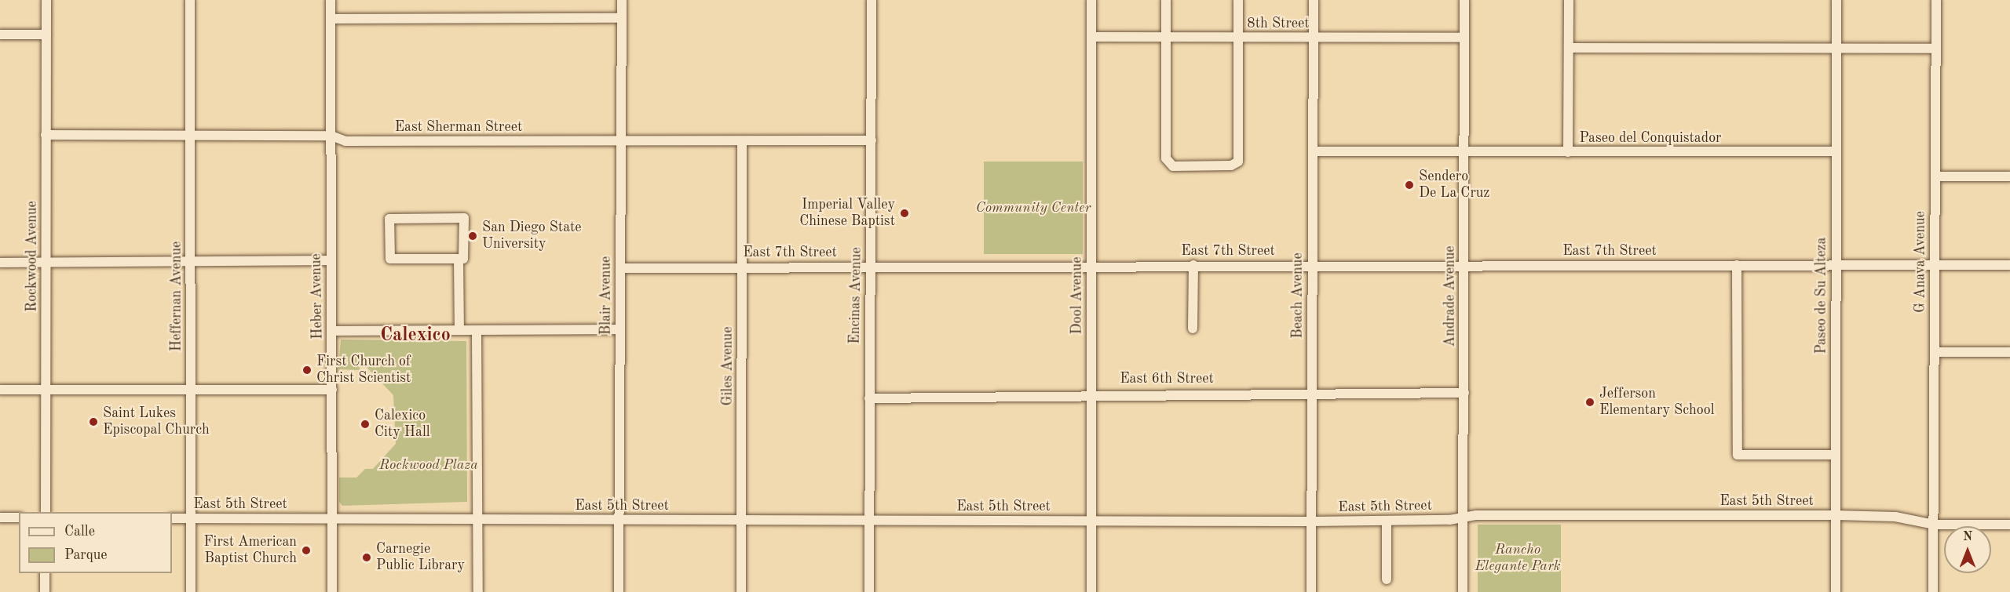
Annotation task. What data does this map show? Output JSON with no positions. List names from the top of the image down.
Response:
{
  "streets": {
    "street": [
      "8th Street",
      "East Sherman Street",
      "Paseo del Conquistador",
      "East 7th Street",
      "Rockwood Avenue",
      "G Anava Avenue",
      "Blair Avenue",
      "Encinas Avenue",
      "Dool Avenue",
      "Beach Avenue",
      "Paseo de Su Alteza",
      "Heffernan Avenue",
      "Heber Avenue",
      "Andrade Avenue",
      "Giles Avenue",
      "East 6th Street",
      "East 5th Street"
    ]
  },
  "crossings": [
    ["8th Street", "Dool Avenue"],
    ["8th Street", "Beach Avenue"],
    ["8th Street", "Andrade Avenue"],
    ["East Sherman Street", "Rockwood Avenue"],
    ["East Sherman Street", "Blair Avenue"],
    ["East Sherman Street", "Encinas Avenue"],
    ["East Sherman Street", "Heffernan Avenue"],
    ["East Sherman Street", "Heber Avenue"],
    ["East Sherman Street", "Giles Avenue"],
    ["Paseo del Conquistador", "Paseo de Su Alteza"],
    ["Paseo del Conquistador", "Andrade Avenue"],
    ["East 7th Street", "G Anava Avenue"],
    ["East 7th Street", "Blair Avenue"],
    ["East 7th Street", "Encinas Avenue"],
    ["East 7th Street", "Dool Avenue"],
    ["East 7th Street", "Beach Avenue"],
    ["East 7th Street", "Paseo de Su Alteza"],
    ["East 7th Street", "Andrade Avenue"],
    ["East 7th Street", "Giles Avenue"],
    ["G Anava Avenue", "East 5th Street"],
    ["Blair Avenue", "East 5th Street"],
    ["Encinas Avenue", "East 6th Street"],
    ["Encinas Avenue", "East 5th Street"],
    ["Dool Avenue", "East 6th Street"],
    ["Dool Avenue", "East 5th Street"],
    ["Beach Avenue", "East 6th Street"],
    ["Beach Avenue", "East 5th Street"],
    ["Paseo de Su Alteza", "East 5th Street"],
    ["Heffernan Avenue", "East 5th Street"],
    ["Heber Avenue", "East 5th Street"],
    ["Andrade Avenue", "East 6th Street"],
    ["Andrade Avenue", "East 5th Street"],
    ["Giles Avenue", "East 5th Street"]
  ],
  "districts": ["Calexico"],
  "parks": ["Community Center", "Rockwood Plaza", "Rancho Elegante Park"],
  "places": [
    "Sendero De La Cruz",
    "Imperial Valley Chinese Baptist",
    "San Diego State University",
    "First Church of Christ Scientist",
    "Jefferson Elementary School",
    "Saint Lukes Episcopal Church",
    "Calexico City Hall",
    "First American Baptist Church",
    "Carnegie Public Library"
  ],
  "legend": ["Calle", "Parque"],
  "north": "top"
}
